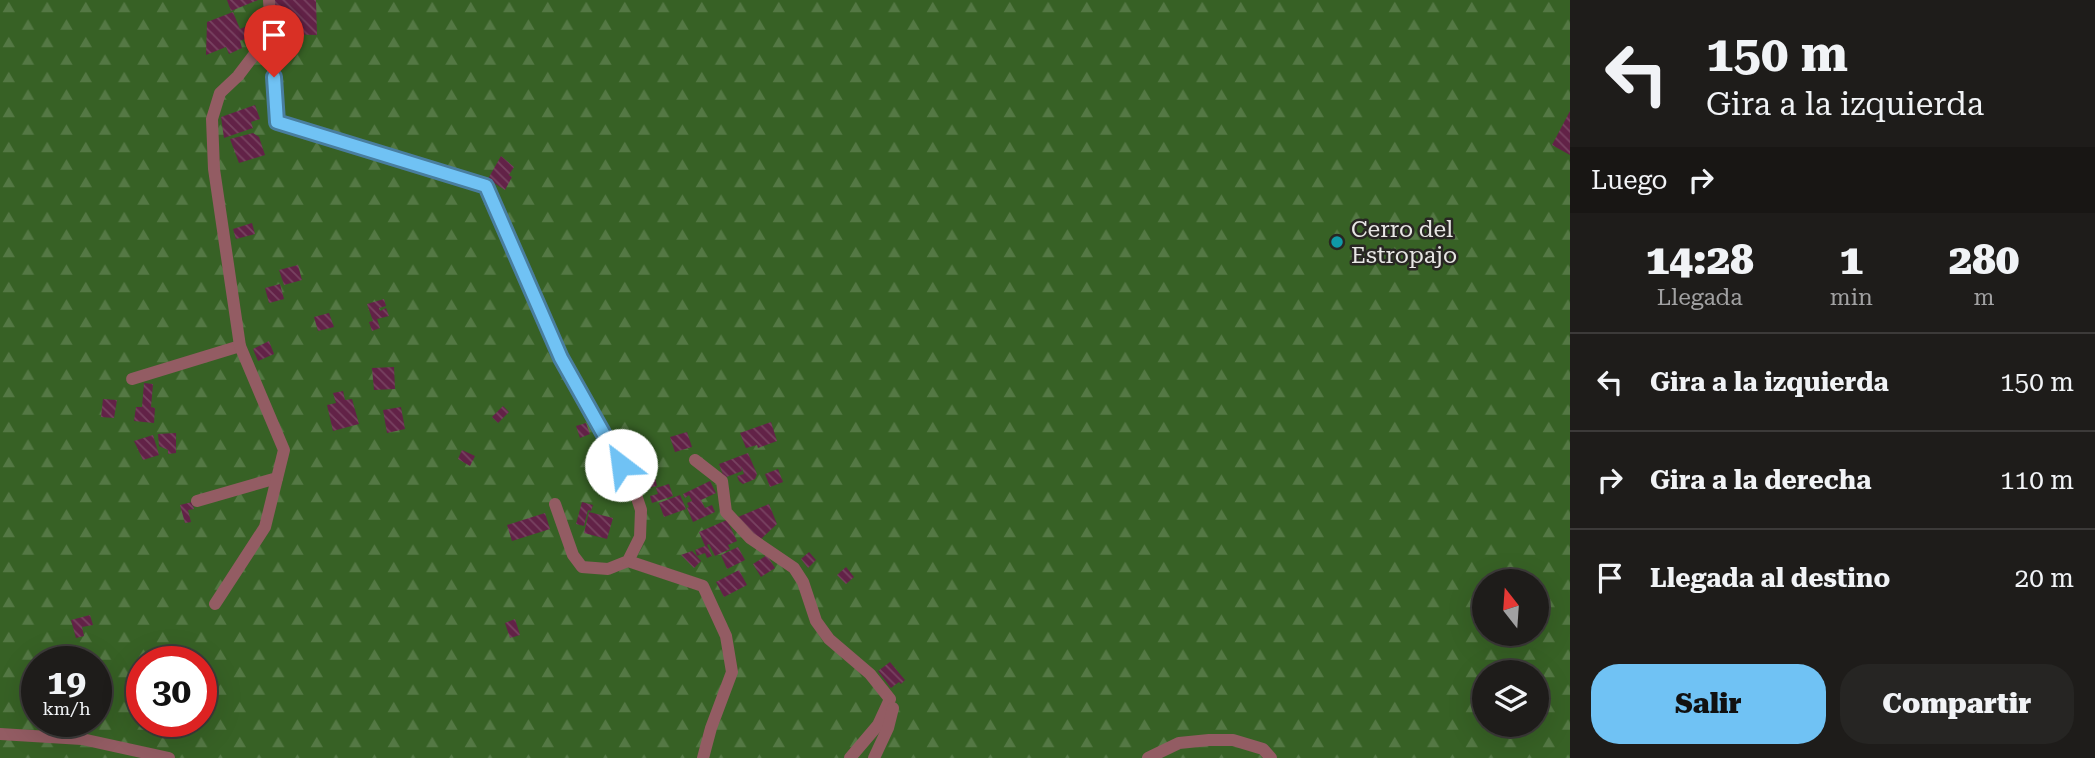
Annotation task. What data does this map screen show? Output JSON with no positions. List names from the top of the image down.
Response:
{
  "places": ["Cerro del Estropajo"],
  "north": "top",
  "page": {
    "turn": ["150 m", "Gira a la izquierda"],
    "then": "Luego",
    "eta": [
      "14:28",
      "Llegada",
      "1",
      "min",
      "280",
      "m"
    ],
    "list": [
      {
        "name": "Gira a la izquierda",
        "value": "150 m"
      },
      {
        "name": "Gira a la derecha",
        "value": "110 m"
      },
      {
        "name": "Llegada al destino",
        "value": "20 m"
      }
    ],
    "speed": "19 km/h",
    "limit": "30",
    "buttons": ["Salir", "Compartir"]
  }
}
